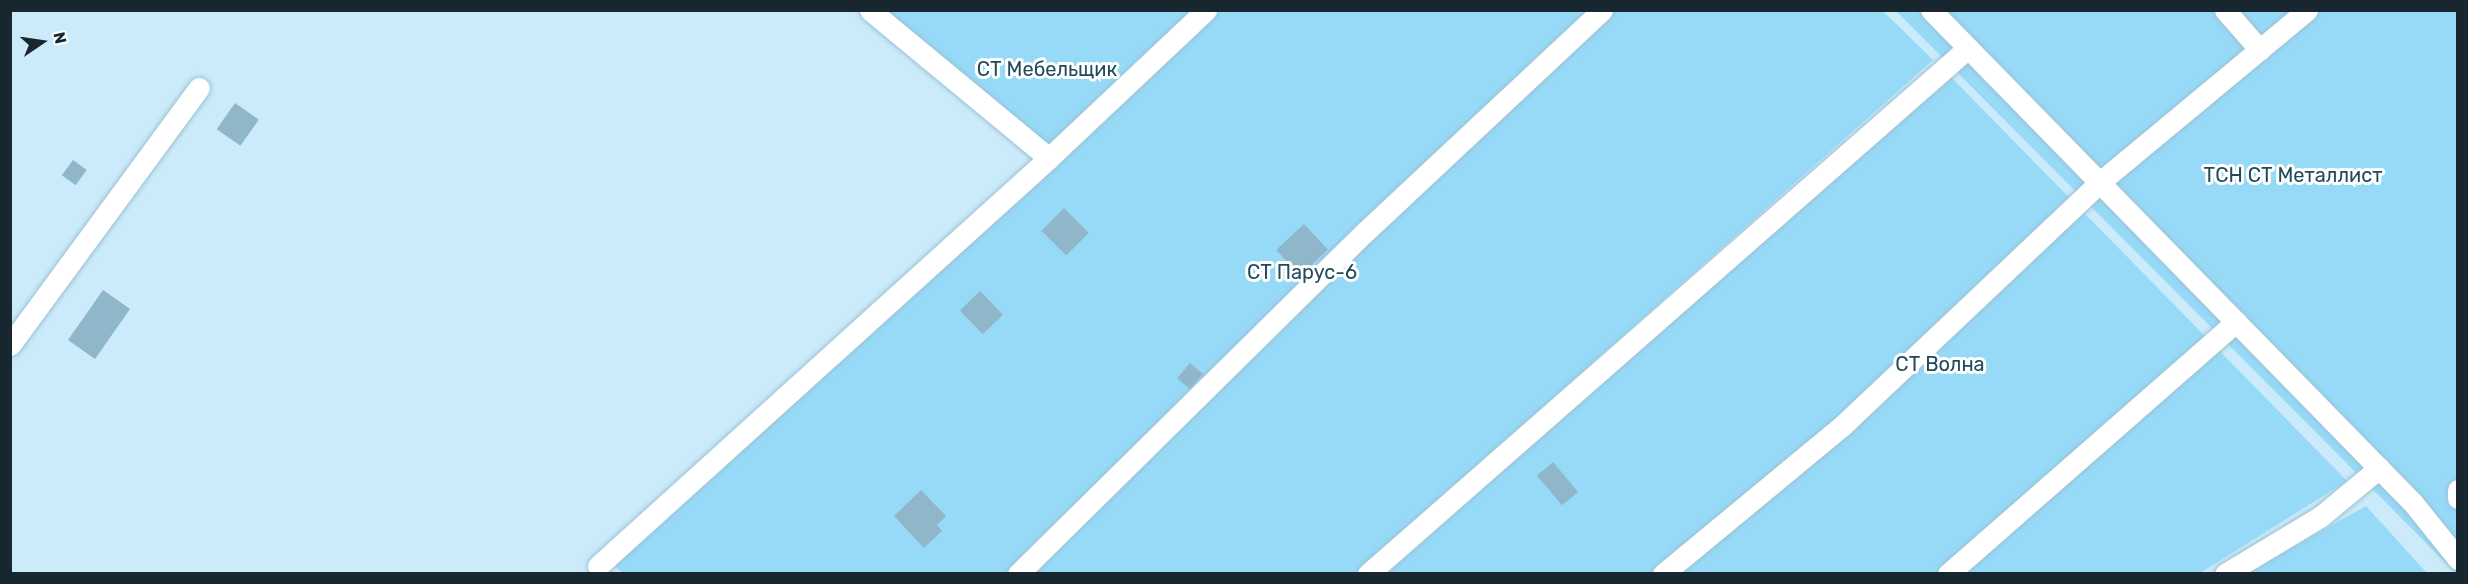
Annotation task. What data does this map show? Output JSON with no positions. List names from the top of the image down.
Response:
{
  "parks": [
    "СТ Мебельщик",
    "ТСН СТ Металлист",
    "СТ Парус-6",
    "СТ Волна"
  ],
  "north": "right"
}
